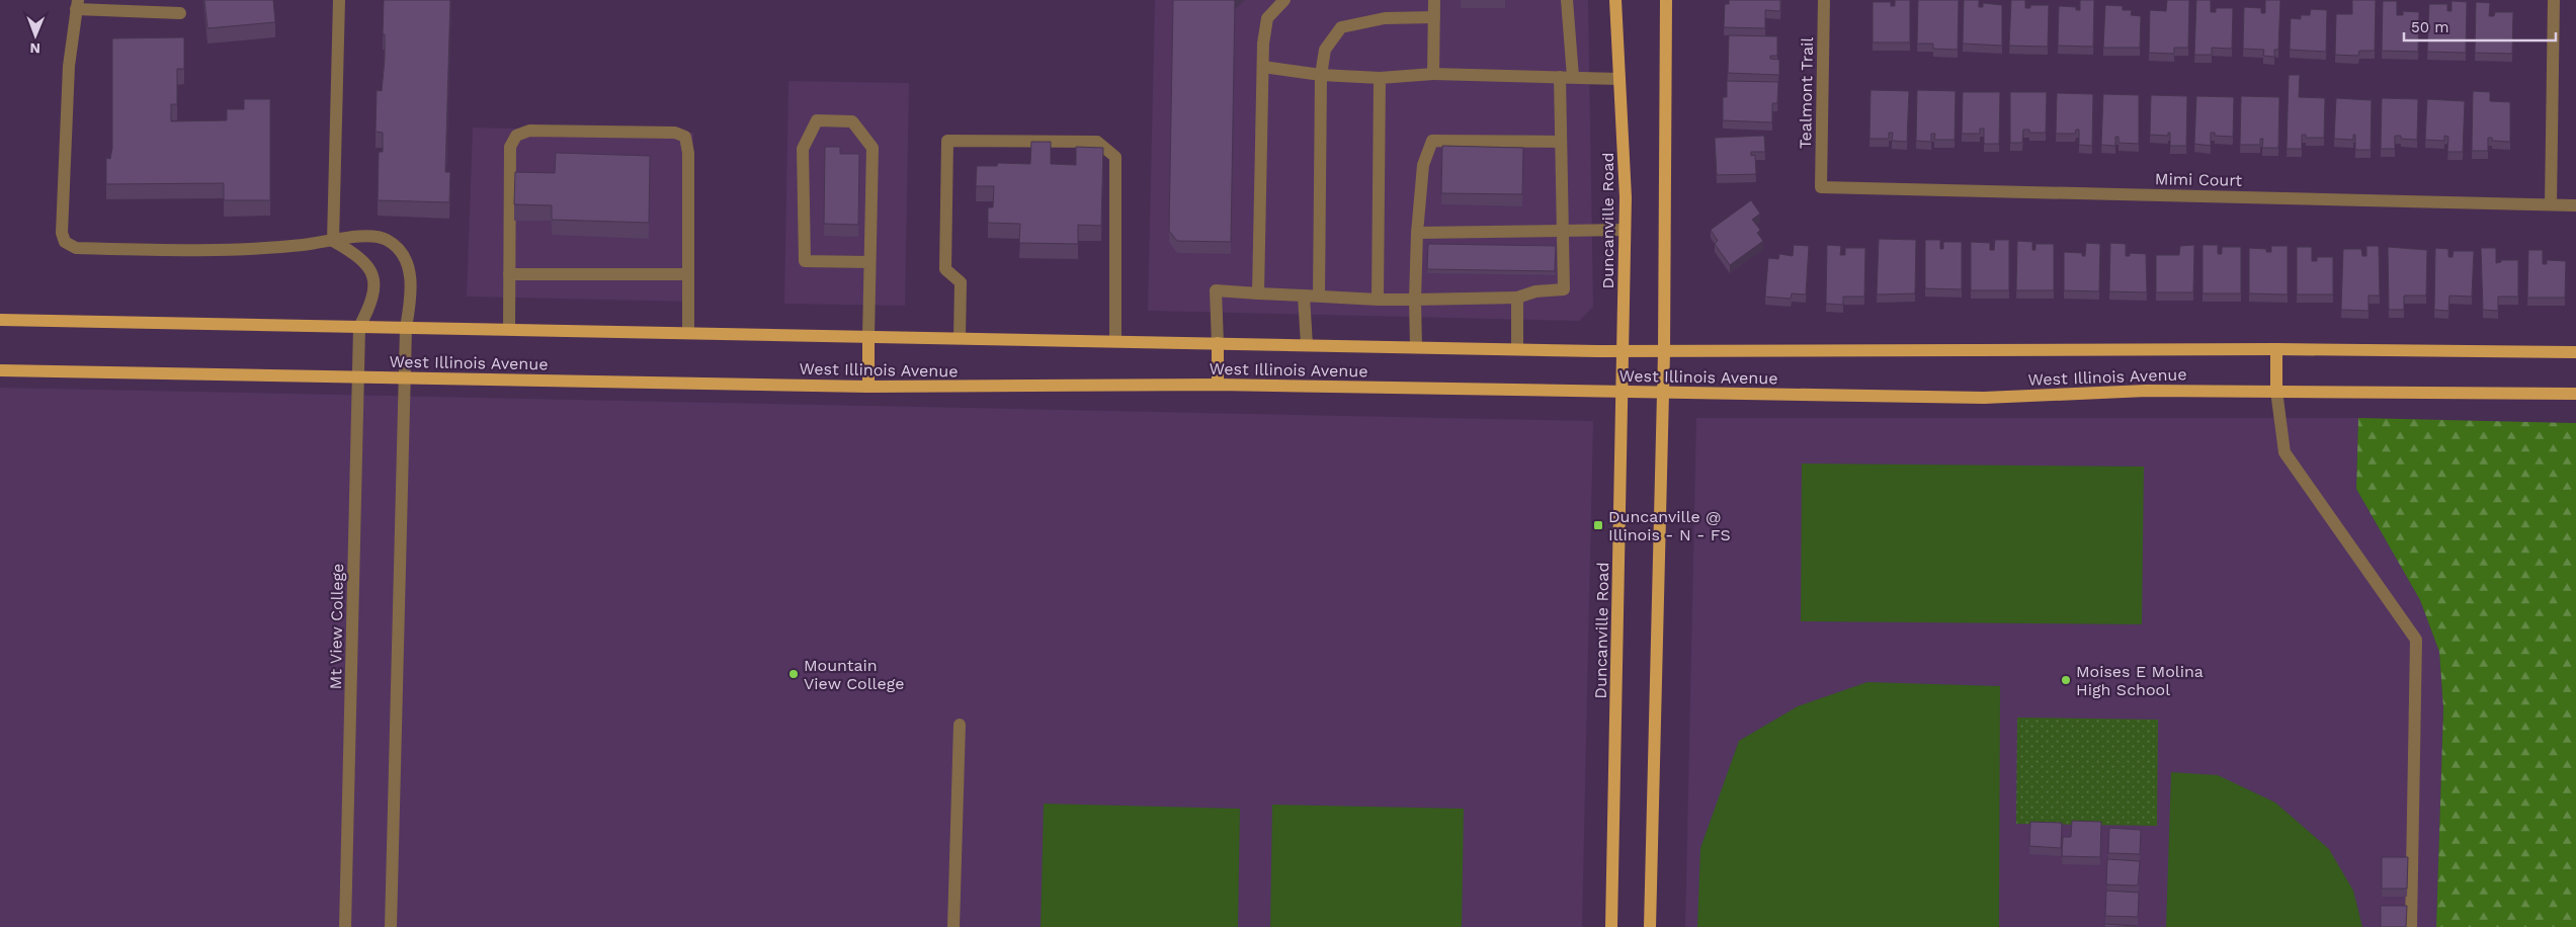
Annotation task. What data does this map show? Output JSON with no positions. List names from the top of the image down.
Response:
{
  "streets": {
    "main road": ["Duncanville Road", "West Illinois Avenue"],
    "street": ["Tealmont Trail", "Mimi Court", "Mt View College"]
  },
  "crossings": [
    ["Tealmont Trail", "Mimi Court"],
    ["Duncanville Road", "West Illinois Avenue"],
    ["West Illinois Avenue", "Mt View College"]
  ],
  "places": {
    "transit": ["Duncanville @ Illinois - N - FS"],
    "other": ["Mountain View College", "Moises E Molina High School"]
  },
  "scale_bar": "50 m",
  "north": "bottom"
}
